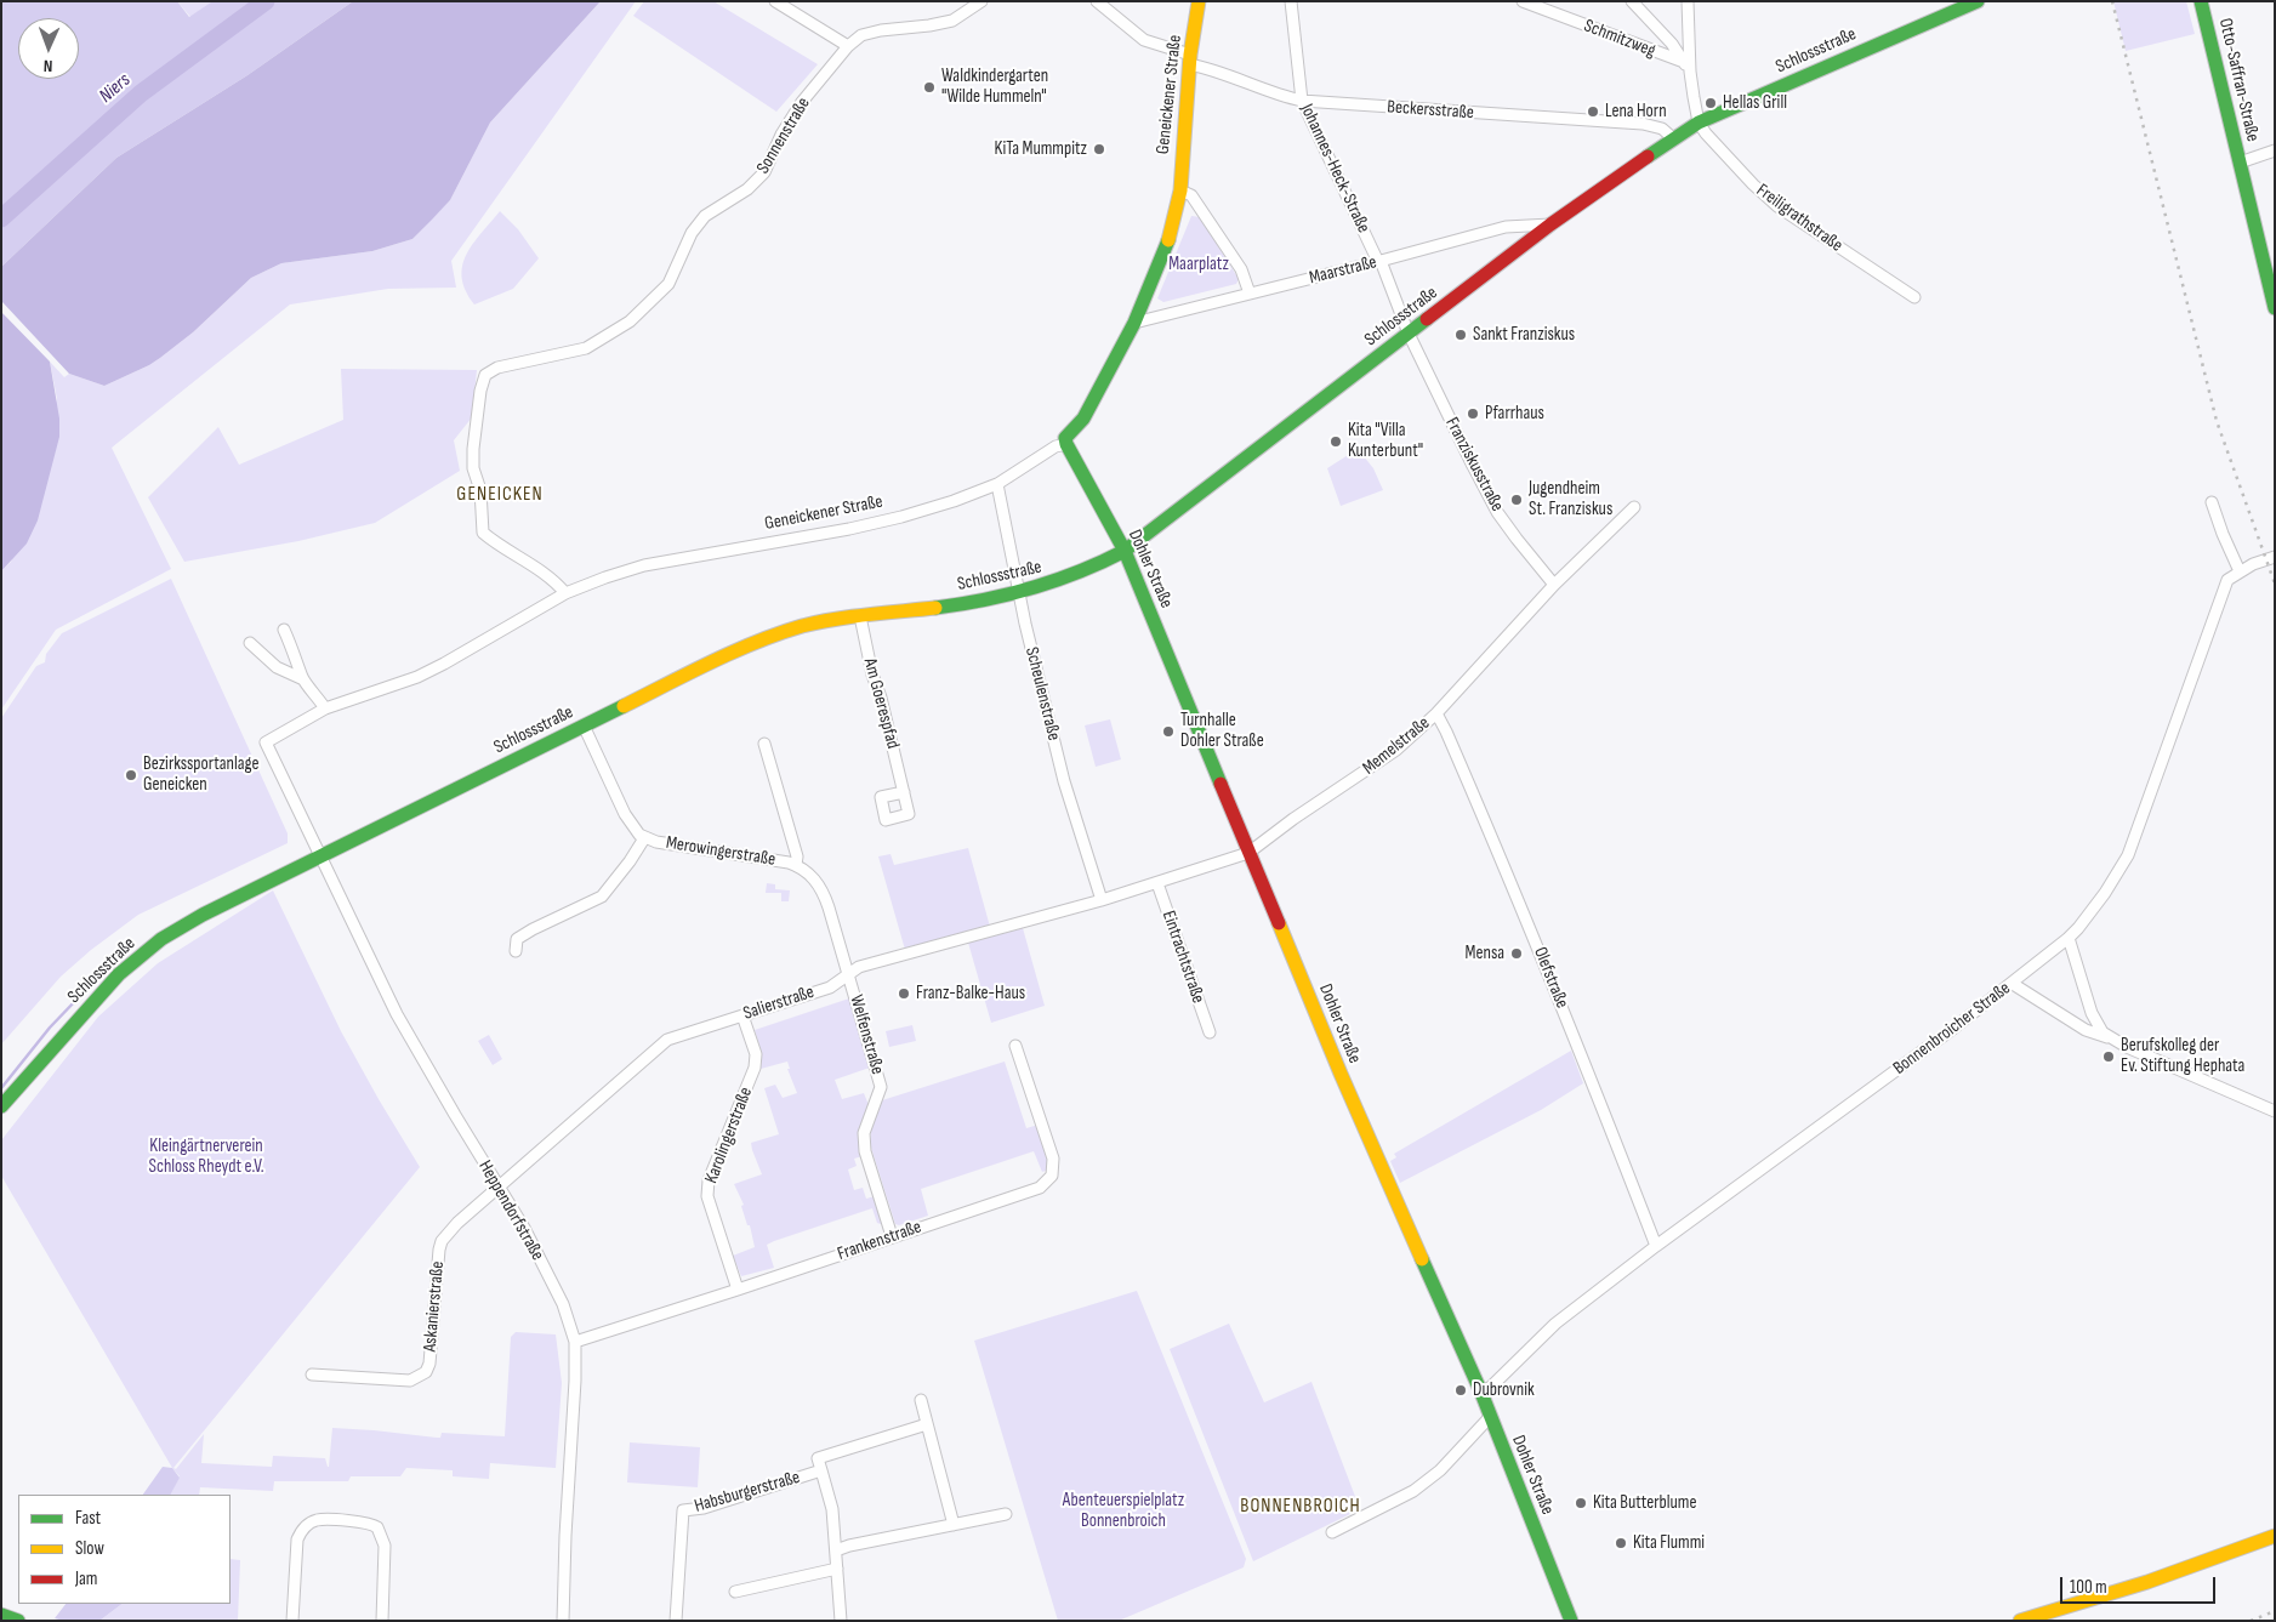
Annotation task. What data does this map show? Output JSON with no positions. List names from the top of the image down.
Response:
{
  "streets": {
    "main road": [
      "Schlossstraße",
      "Otto-Saffran-Straße",
      "Geneickener Straße",
      "Dohler Straße"
    ],
    "street": [
      "Schmitzweg",
      "Beckersstraße",
      "Sonnenstraße",
      "Johannes-Heck-Straße",
      "Freiligrathstraße",
      "Maarstraße",
      "Franziskusstraße",
      "Scheulenstraße",
      "Am Goerespfad",
      "Memelstraße",
      "Merowingerstraße",
      "Eintrachtstraße",
      "Olefstraße",
      "Salierstraße",
      "Bonnenbroicher Straße",
      "Welfenstraße",
      "Karolingerstraße",
      "Heppendorfstraße",
      "Frankenstraße",
      "Askanierstraße",
      "Habsburgerstraße"
    ]
  },
  "crossings": [
    ["Schlossstraße", "Geneickener Straße"],
    ["Schlossstraße", "Beckersstraße"],
    ["Schlossstraße", "Johannes-Heck-Straße"],
    ["Schlossstraße", "Freiligrathstraße"],
    ["Schlossstraße", "Maarstraße"],
    ["Schlossstraße", "Franziskusstraße"],
    ["Schlossstraße", "Dohler Straße"],
    ["Schlossstraße", "Scheulenstraße"],
    ["Schlossstraße", "Am Goerespfad"],
    ["Schlossstraße", "Merowingerstraße"],
    ["Schlossstraße", "Heppendorfstraße"],
    ["Geneickener Straße", "Beckersstraße"],
    ["Geneickener Straße", "Sonnenstraße"],
    ["Geneickener Straße", "Maarstraße"],
    ["Geneickener Straße", "Dohler Straße"],
    ["Geneickener Straße", "Scheulenstraße"],
    ["Geneickener Straße", "Heppendorfstraße"],
    ["Beckersstraße", "Johannes-Heck-Straße"],
    ["Johannes-Heck-Straße", "Maarstraße"],
    ["Johannes-Heck-Straße", "Franziskusstraße"],
    ["Franziskusstraße", "Memelstraße"],
    ["Dohler Straße", "Memelstraße"],
    ["Dohler Straße", "Bonnenbroicher Straße"],
    ["Scheulenstraße", "Memelstraße"],
    ["Scheulenstraße", "Salierstraße"],
    ["Memelstraße", "Eintrachtstraße"],
    ["Memelstraße", "Olefstraße"],
    ["Memelstraße", "Salierstraße"],
    ["Merowingerstraße", "Salierstraße"],
    ["Merowingerstraße", "Welfenstraße"],
    ["Olefstraße", "Bonnenbroicher Straße"],
    ["Salierstraße", "Welfenstraße"],
    ["Salierstraße", "Karolingerstraße"],
    ["Salierstraße", "Heppendorfstraße"],
    ["Salierstraße", "Askanierstraße"],
    ["Welfenstraße", "Frankenstraße"],
    ["Karolingerstraße", "Frankenstraße"],
    ["Heppendorfstraße", "Frankenstraße"],
    ["Heppendorfstraße", "Askanierstraße"]
  ],
  "districts": ["GENEICKEN", "BONNENBROICH"],
  "water": ["Niers"],
  "parks": ["Maarplatz", "Kleingärtnerverein Schloss Rheydt e.V.", "Abenteuerspielplatz Bonnenbroich"],
  "places": [
    "Waldkindergarten \"Wilde Hummeln\"",
    "Hellas Grill",
    "Lena Horn",
    "KiTa Mummpitz",
    "Sankt Franziskus",
    "Pfarrhaus",
    "Kita \"Villa Kunterbunt\"",
    "Jugendheim St. Franziskus",
    "Turnhalle Dohler Straße",
    "Bezirkssportanlage Geneicken",
    "Mensa",
    "Franz-Balke-Haus",
    "Berufskolleg der Ev. Stiftung Hephata",
    "Dubrovnik",
    "Kita Butterblume",
    "Kita Flummi"
  ],
  "legend": ["Fast", "Slow", "Jam"],
  "scale_bar": "100 m",
  "north": "bottom"
}
